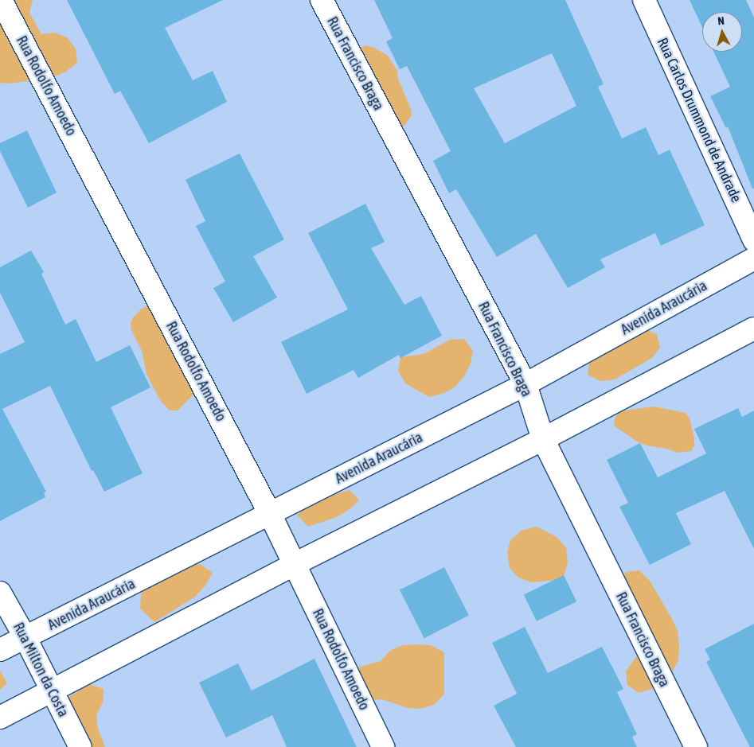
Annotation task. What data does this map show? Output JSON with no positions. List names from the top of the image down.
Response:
{
  "streets": {
    "street": [
      "Rua Francisco Braga",
      "Rua Rodolfo Amoedo",
      "Rua Carlos Drummond de Andrade",
      "Avenida Araucária",
      "Rua Milton da Costa"
    ]
  },
  "crossings": [
    ["Rua Francisco Braga", "Avenida Araucária"],
    ["Rua Rodolfo Amoedo", "Avenida Araucária"],
    ["Avenida Araucária", "Rua Milton da Costa"]
  ],
  "north": "top"
}
